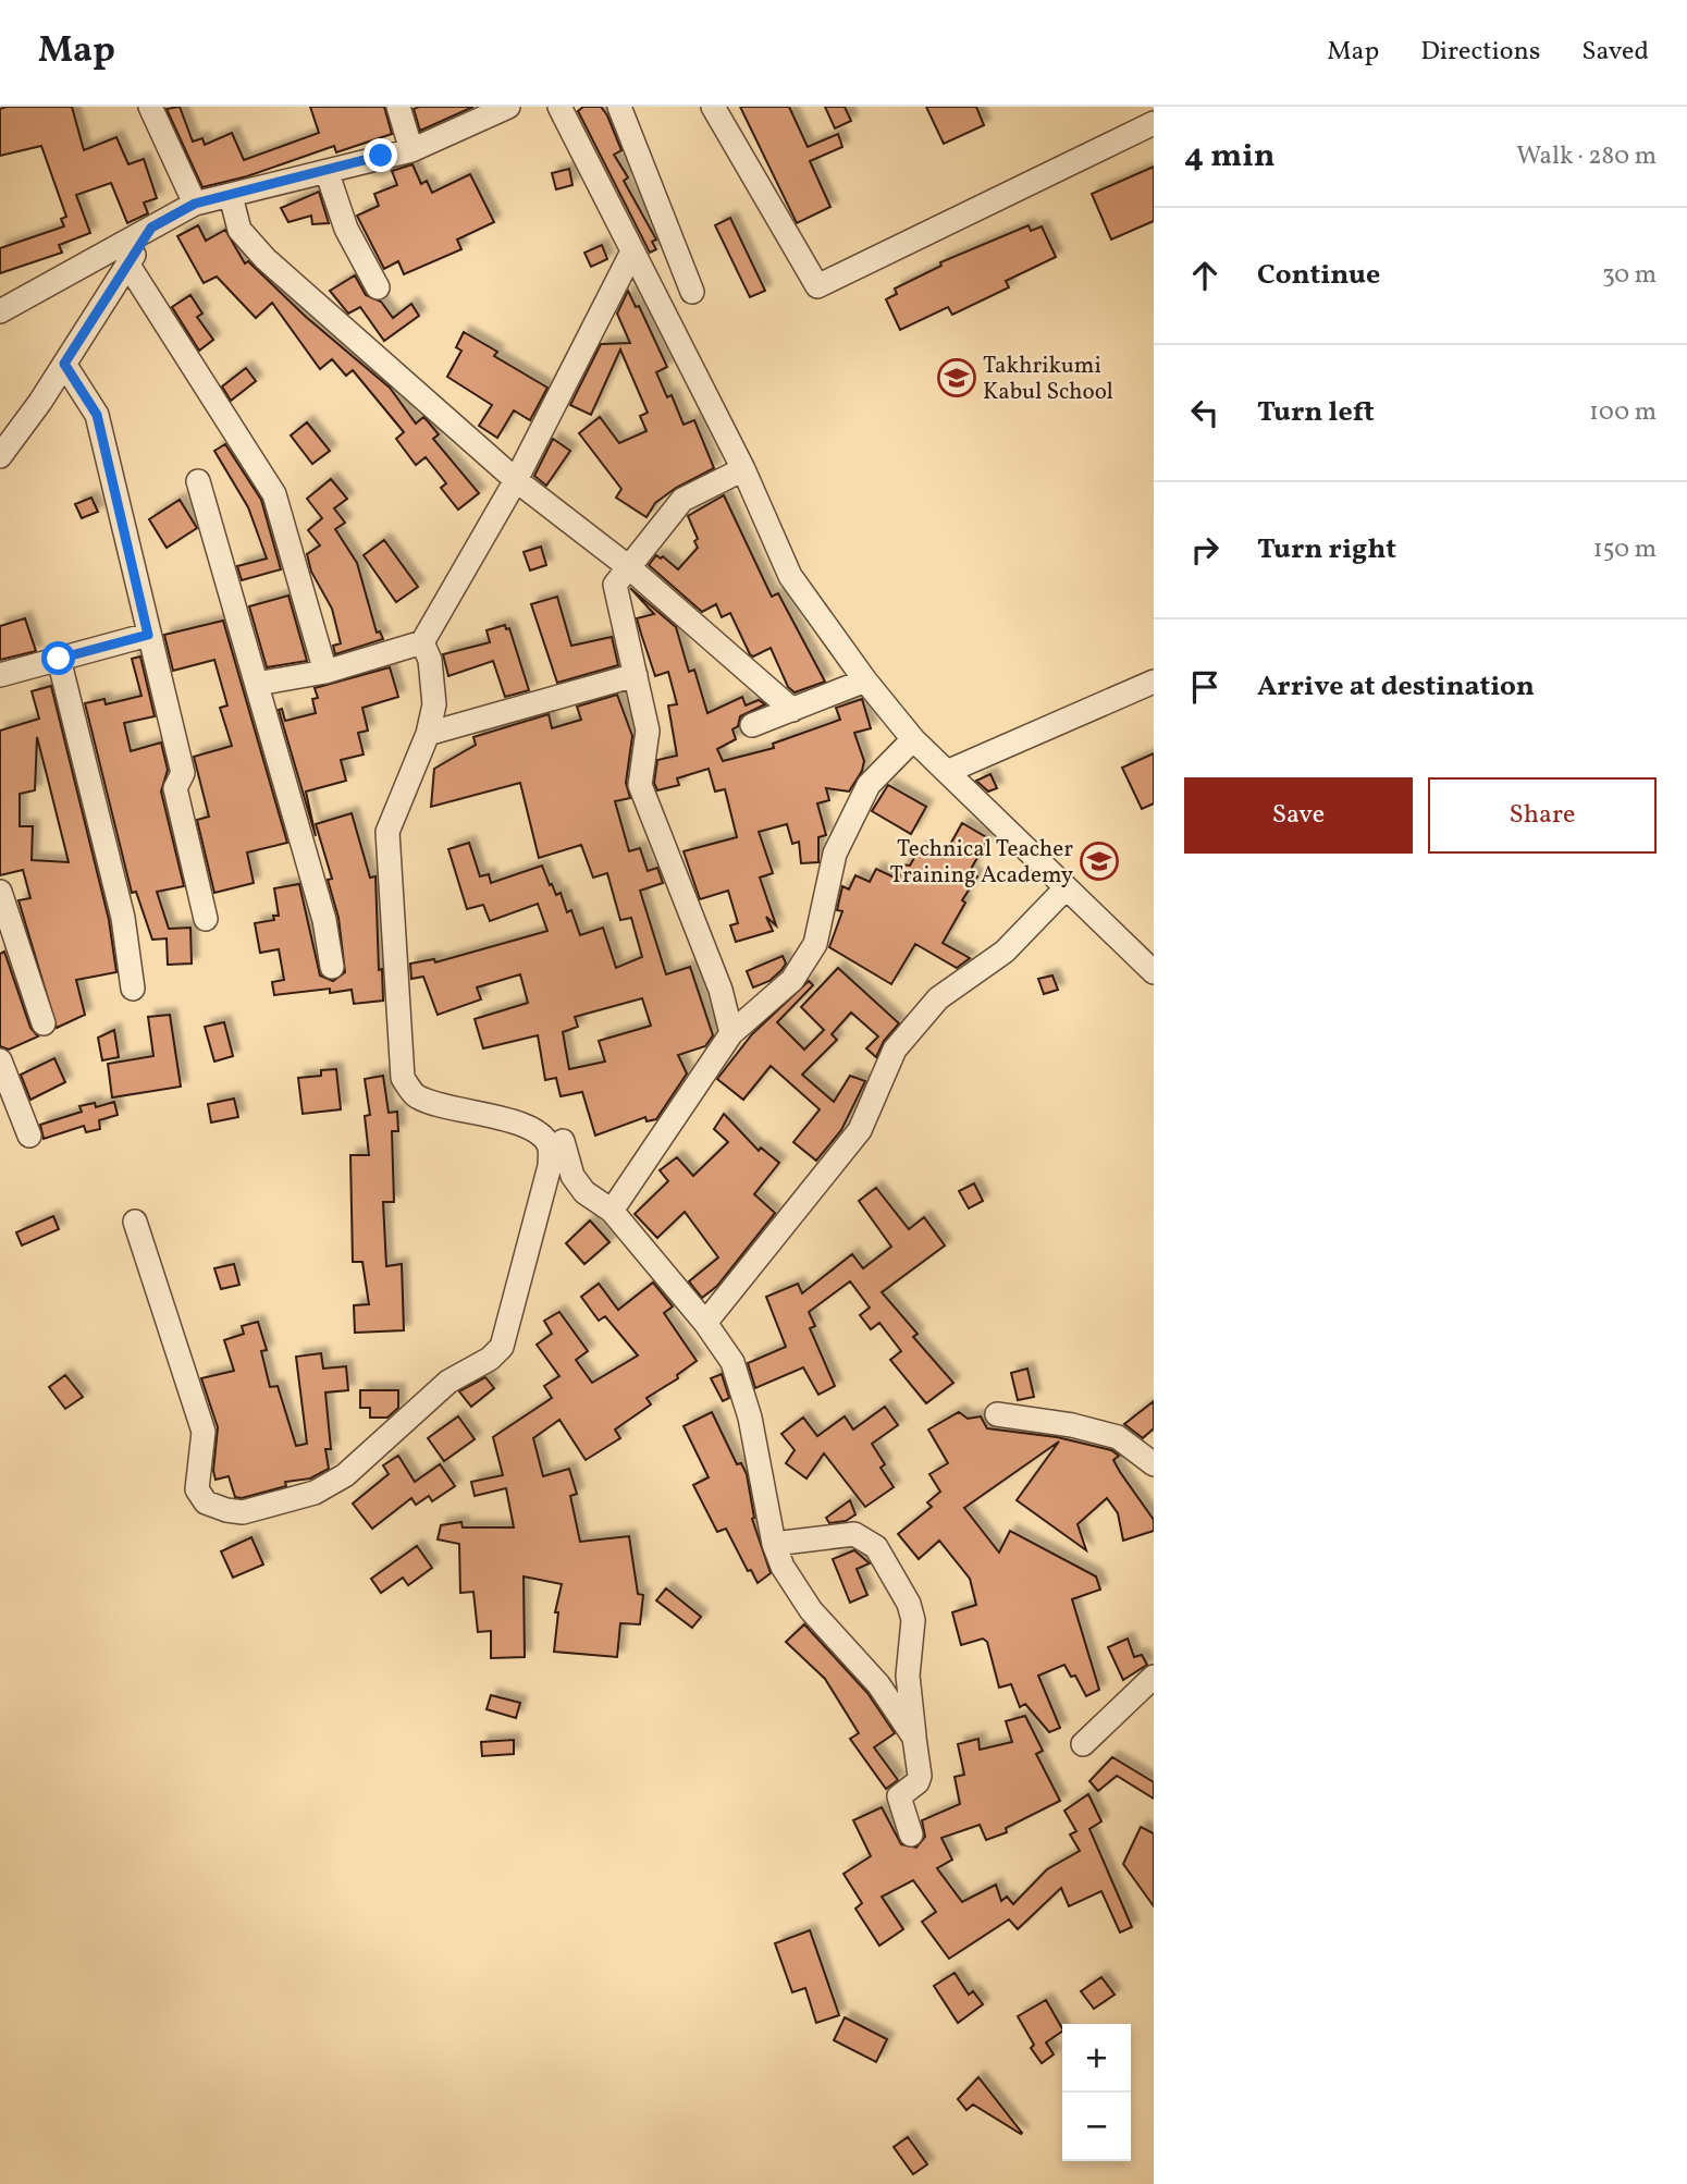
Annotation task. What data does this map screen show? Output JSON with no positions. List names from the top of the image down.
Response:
{
  "places": {
    "school or university": ["Takhrikumi Kabul School", "Technical Teacher Training Academy"]
  },
  "page": {
    "header": "Map",
    "nav": ["Map", "Directions", "Saved"],
    "heading": ["4 min", "Walk · 280 m"],
    "list": [
      ["Continue", "30 m"],
      ["Turn left", "100 m"],
      ["Turn right", "150 m"],
      "Arrive at destination"
    ],
    "buttons": ["Save", "Share"],
    "map_buttons": ["+", "−"]
  }
}
